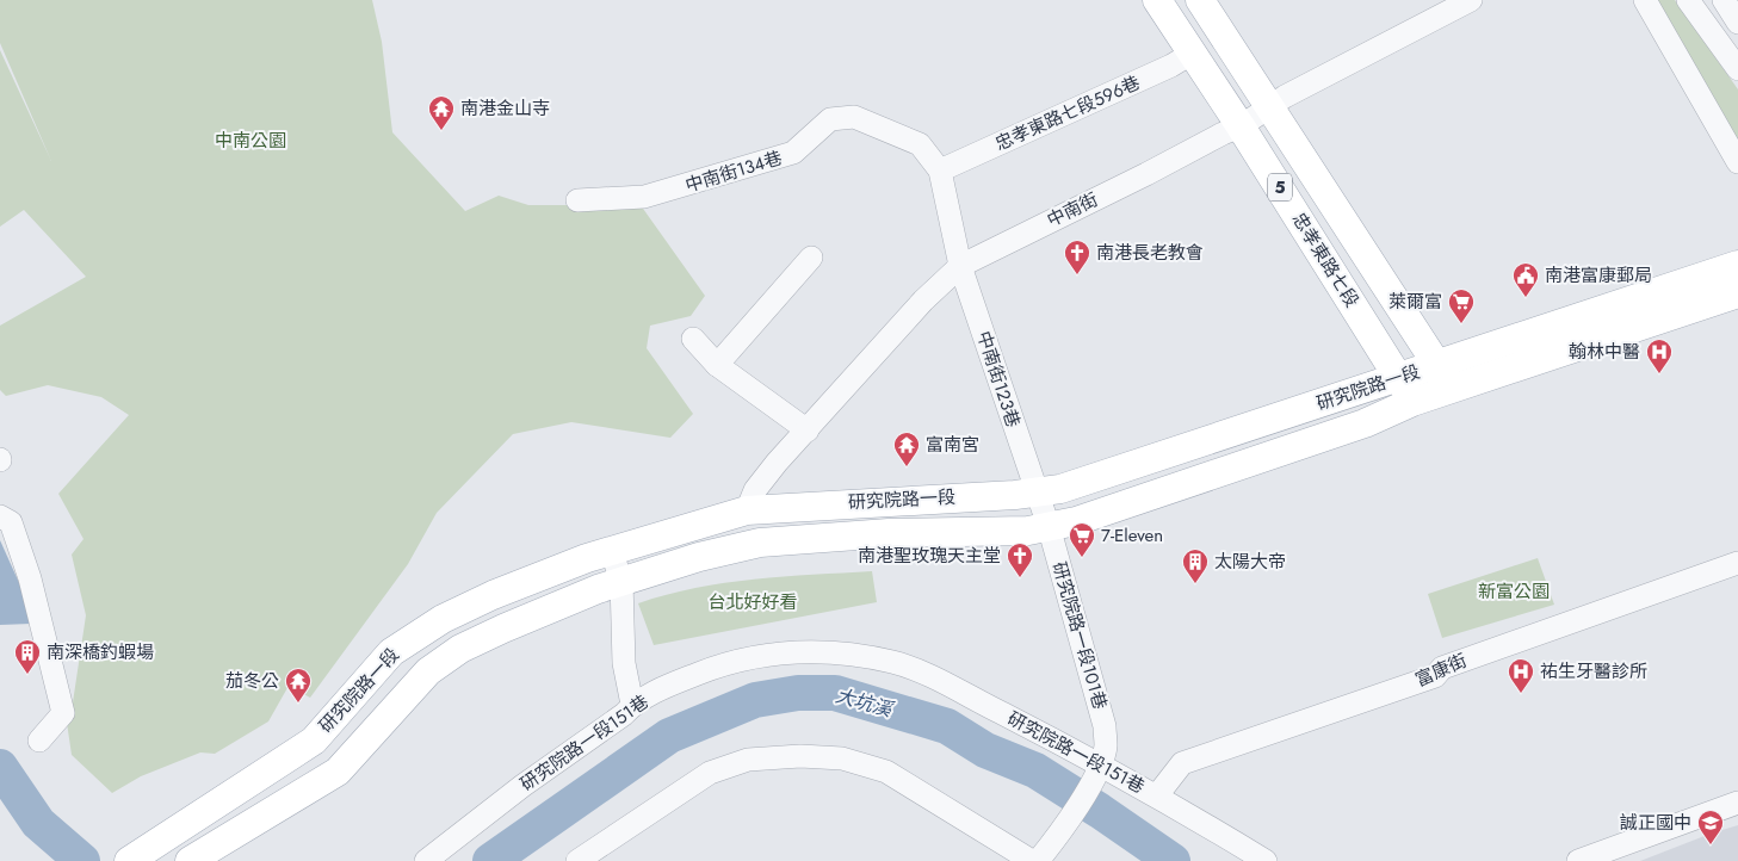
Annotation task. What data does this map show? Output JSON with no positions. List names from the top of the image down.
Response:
{
  "streets": {
    "main road": ["5", "忠孝東路七段", "研究院路一段"],
    "street": [
      "忠孝東路七段596巷",
      "中南街134巷",
      "中南街",
      "中南街123巷",
      "研究院路一段101巷",
      "富康街",
      "研究院路一段151巷"
    ]
  },
  "crossings": [
    ["忠孝東路七段596巷", "中南街134巷"],
    ["忠孝東路七段596巷", "忠孝東路七段"],
    ["中南街134巷", "中南街"],
    ["中南街134巷", "中南街123巷"],
    ["中南街", "忠孝東路七段"],
    ["中南街", "中南街123巷"],
    ["中南街", "研究院路一段"],
    ["忠孝東路七段", "研究院路一段"],
    ["中南街123巷", "研究院路一段"],
    ["中南街123巷", "研究院路一段101巷"],
    ["研究院路一段", "研究院路一段101巷"],
    ["研究院路一段101巷", "研究院路一段151巷"],
    ["富康街", "研究院路一段151巷"]
  ],
  "water": ["大坑溪"],
  "parks": ["中南公園", "新富公園", "台北好好看"],
  "places": {
    "temple": ["南港金山寺", "富南宮", "茄冬公"],
    "church": ["南港長老教會", "南港聖玫瑰天主堂"],
    "public building": ["南港富康郵局"],
    "supermarket": ["萊爾富", "7-Eleven"],
    "hospital": ["翰林中醫", "祐生牙醫診所"],
    "building": ["太陽大帝", "南深橋釣蝦場"],
    "school or university": ["誠正國中"]
  }
}
